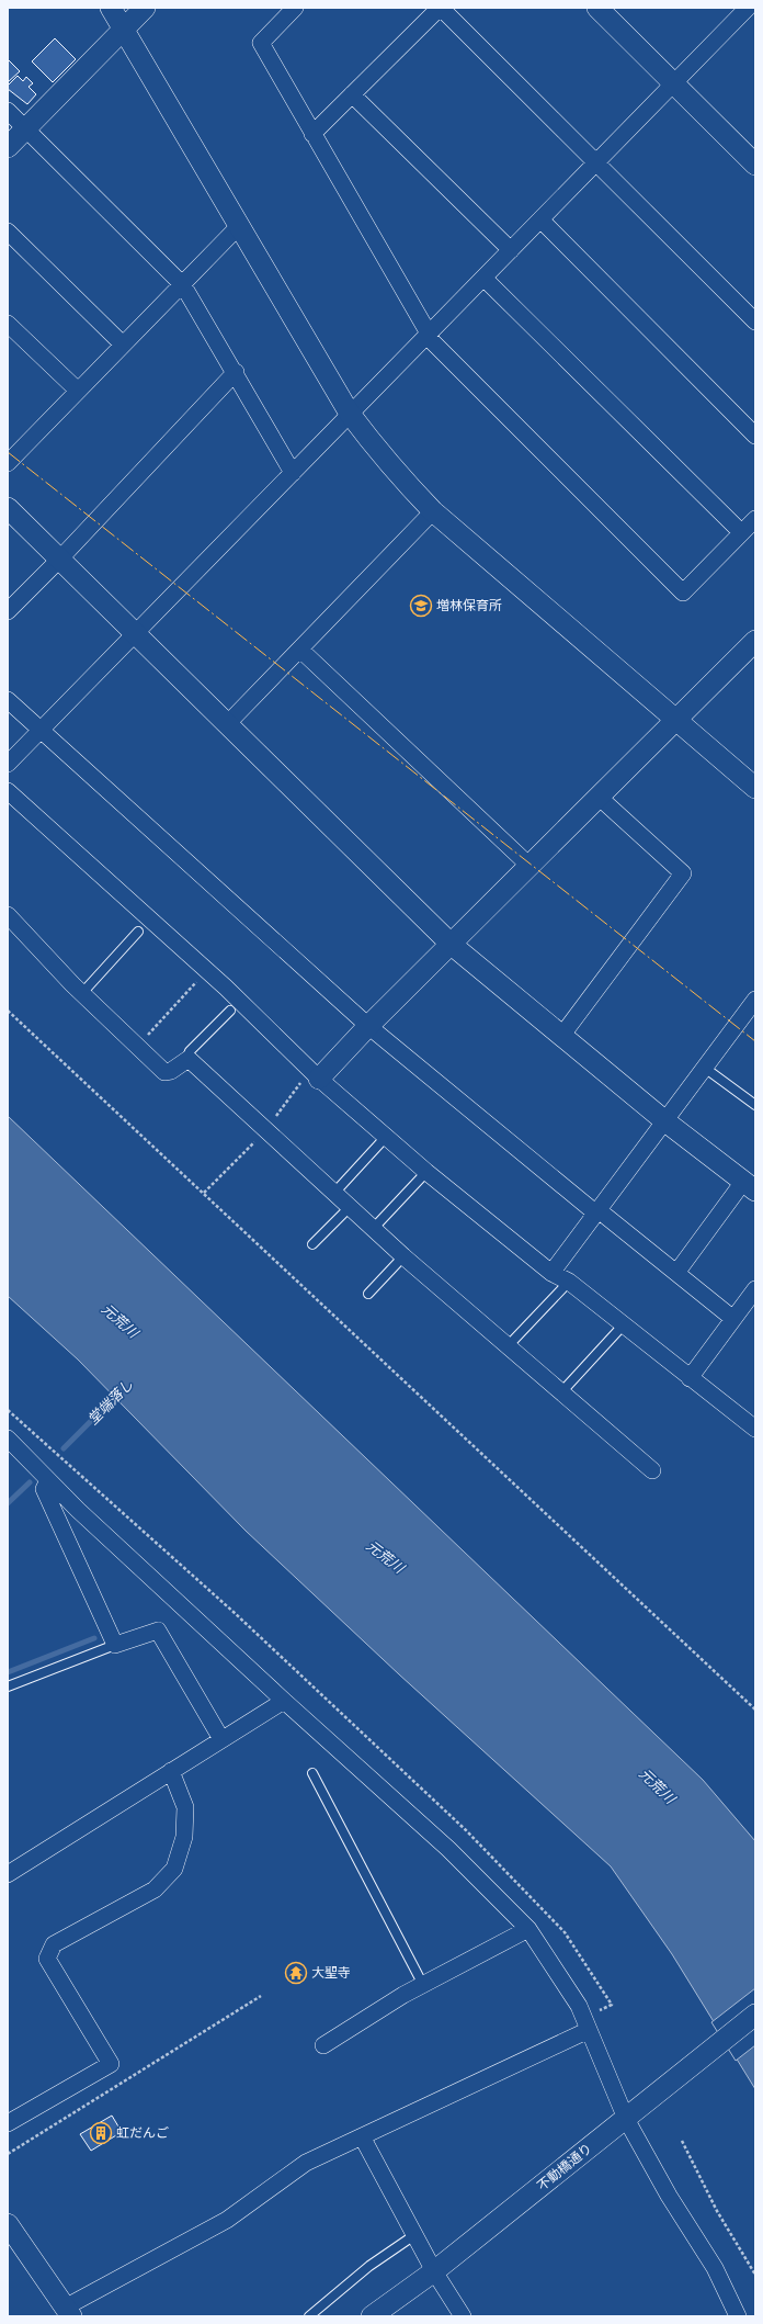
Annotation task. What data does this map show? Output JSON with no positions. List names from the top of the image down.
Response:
{
  "streets": {
    "street": ["不動橋通り"]
  },
  "water": ["元荒川", "堂端落し"],
  "places": {
    "school or university": ["増林保育所"],
    "temple": ["大聖寺"],
    "building": ["虹だんご"]
  }
}
